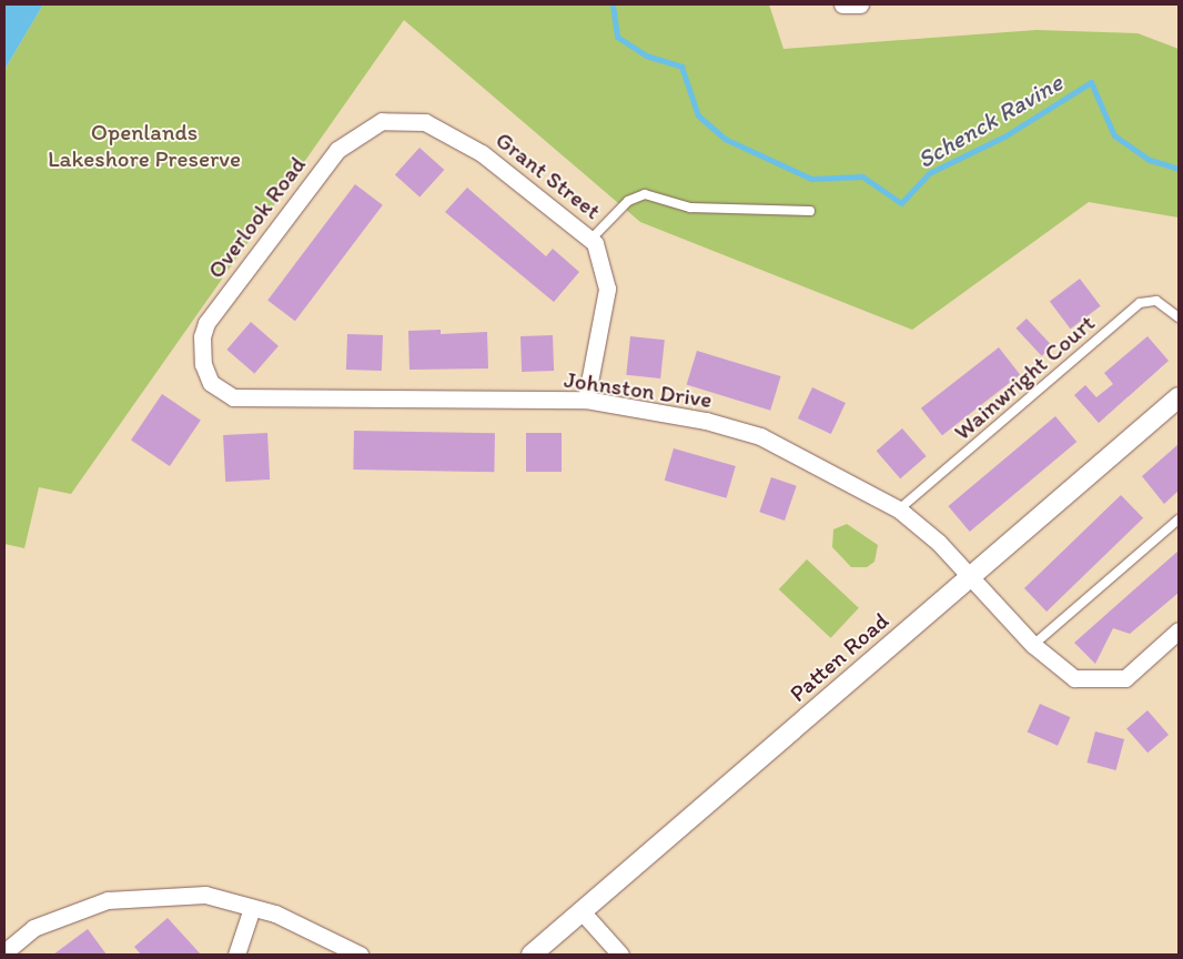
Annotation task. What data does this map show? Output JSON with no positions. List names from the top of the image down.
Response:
{
  "streets": {
    "street": [
      "Grant Street",
      "Overlook Road",
      "Johnston Drive",
      "Patten Road"
    ],
    "lane": ["Wainwright Court"]
  },
  "crossings": [
    ["Grant Street", "Overlook Road"],
    ["Grant Street", "Johnston Drive"],
    ["Overlook Road", "Johnston Drive"],
    ["Wainwright Court", "Johnston Drive"],
    ["Johnston Drive", "Patten Road"]
  ],
  "water": ["Schenck Ravine"],
  "parks": ["Openlands Lakeshore Preserve"]
}
